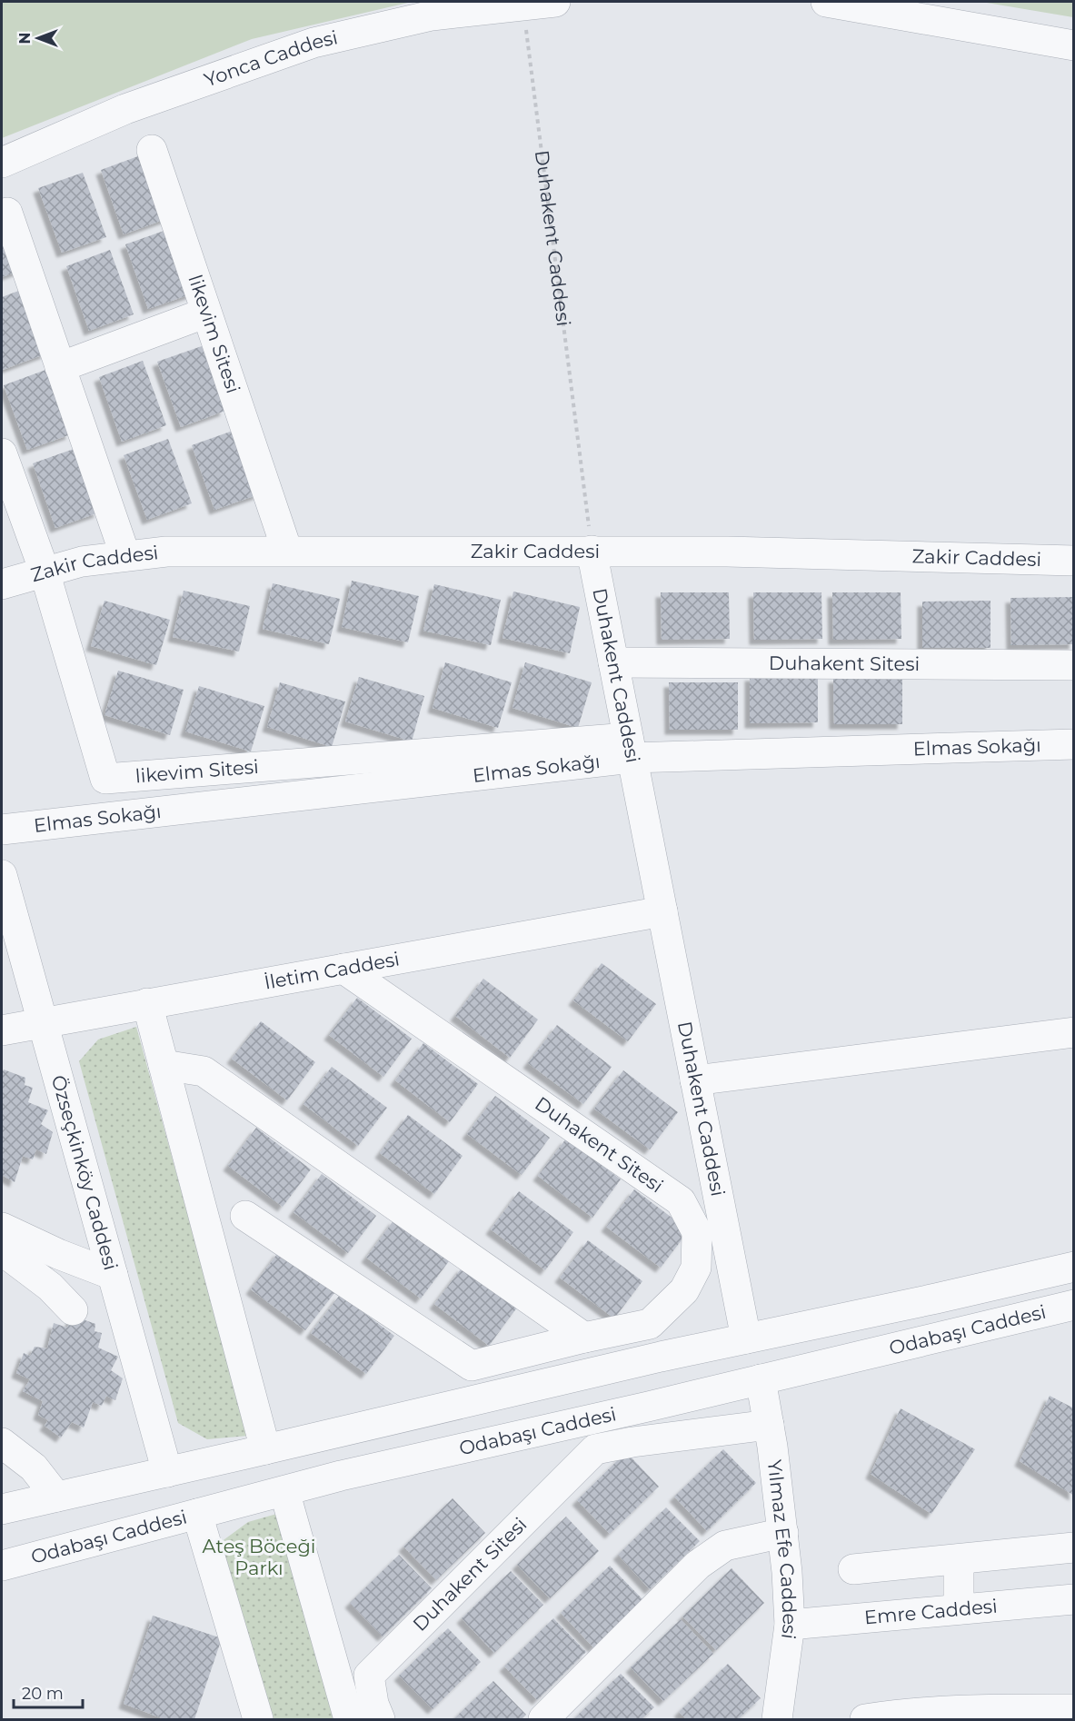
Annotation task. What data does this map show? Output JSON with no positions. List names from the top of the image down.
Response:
{
  "streets": {
    "street": [
      "Yonca Caddesi",
      "Duhakent Caddesi",
      "likevim Sitesi",
      "Zakir Caddesi",
      "Duhakent Sitesi",
      "Elmas Sokağı",
      "İletim Caddesi",
      "Özseçkinköy Caddesi",
      "Odabaşı Caddesi",
      "Yılmaz Efe Caddesi",
      "Emre Caddesi"
    ]
  },
  "crossings": [
    ["Yonca Caddesi", "Duhakent Caddesi"],
    ["Duhakent Caddesi", "likevim Sitesi"],
    ["Duhakent Caddesi", "Zakir Caddesi"],
    ["Duhakent Caddesi", "Duhakent Sitesi"],
    ["Duhakent Caddesi", "Elmas Sokağı"],
    ["Duhakent Caddesi", "İletim Caddesi"],
    ["Duhakent Caddesi", "Odabaşı Caddesi"],
    ["likevim Sitesi", "Zakir Caddesi"],
    ["likevim Sitesi", "Elmas Sokağı"],
    ["Duhakent Sitesi", "İletim Caddesi"],
    ["Duhakent Sitesi", "Yılmaz Efe Caddesi"],
    ["İletim Caddesi", "Özseçkinköy Caddesi"],
    ["Özseçkinköy Caddesi", "Odabaşı Caddesi"],
    ["Odabaşı Caddesi", "Yılmaz Efe Caddesi"],
    ["Yılmaz Efe Caddesi", "Emre Caddesi"]
  ],
  "parks": ["Ateş Böceği Parkı"],
  "scale_bar": "20 m",
  "north": "left"
}
